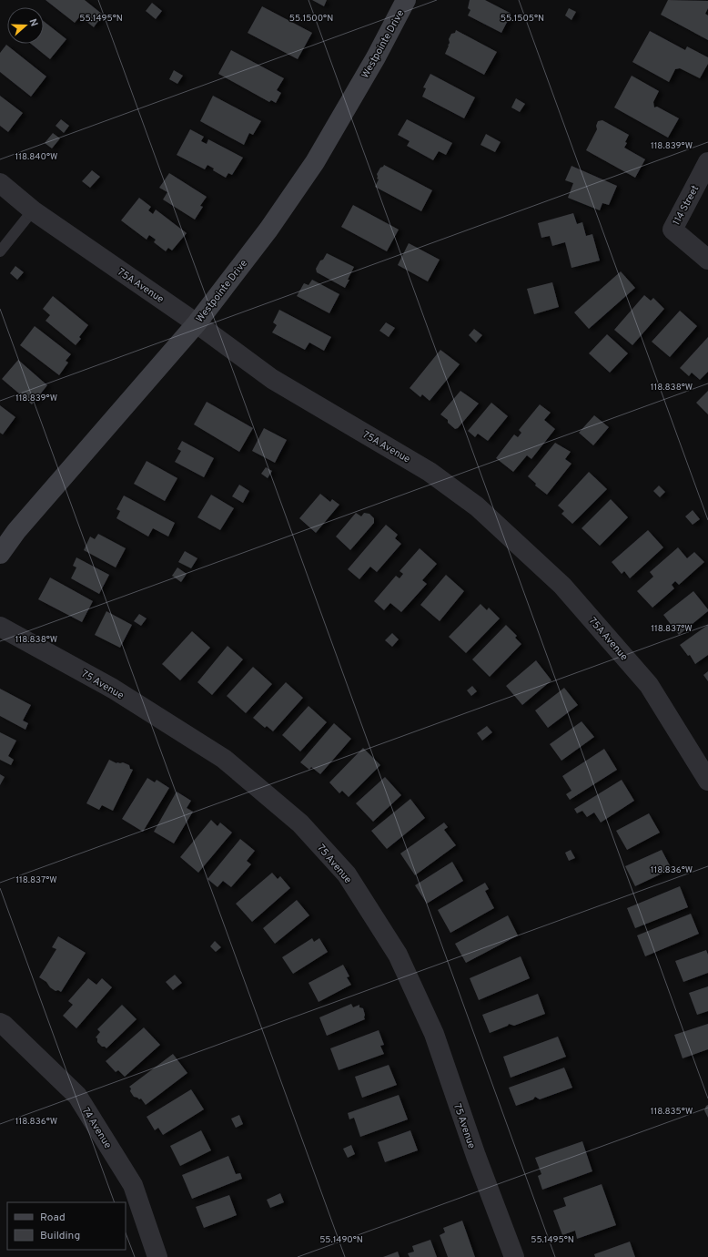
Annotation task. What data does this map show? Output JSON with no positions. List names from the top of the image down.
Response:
{
  "streets": {
    "street": [
      "Westpointe Drive",
      "114 Street",
      "75A Avenue",
      "75 Avenue",
      "74 Avenue"
    ]
  },
  "crossings": [
    ["Westpointe Drive", "75A Avenue"]
  ],
  "legend": ["Road", "Building"],
  "north": "right",
  "coordinates": [
    "55.1500°N",
    "55.1505°N",
    "55.1495°N",
    "118.839°W",
    "118.840°W",
    "118.838°W",
    "118.837°W",
    "118.836°W",
    "118.835°W",
    "55.1490°N"
  ]
}
